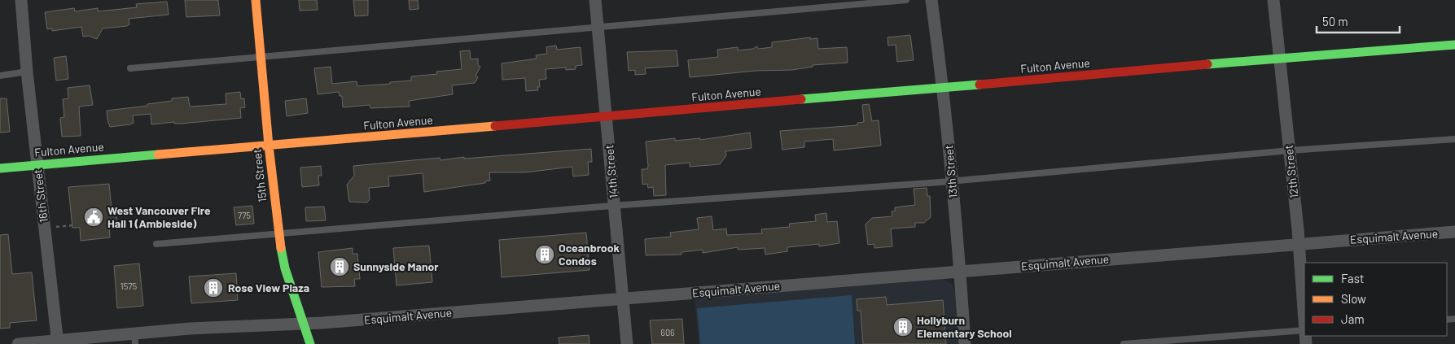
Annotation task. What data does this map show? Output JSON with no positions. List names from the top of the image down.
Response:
{
  "streets": {
    "street": [
      "Fulton Avenue",
      "14th Street",
      "13th Street",
      "12th Street",
      "15th Street",
      "16th Street",
      "Esquimalt Avenue"
    ]
  },
  "crossings": [
    ["Fulton Avenue", "14th Street"],
    ["Fulton Avenue", "13th Street"],
    ["Fulton Avenue", "12th Street"],
    ["Fulton Avenue", "15th Street"],
    ["Fulton Avenue", "16th Street"],
    ["14th Street", "Esquimalt Avenue"],
    ["13th Street", "Esquimalt Avenue"],
    ["12th Street", "Esquimalt Avenue"],
    ["15th Street", "Esquimalt Avenue"],
    ["16th Street", "Esquimalt Avenue"]
  ],
  "places": {
    "public building": ["West Vancouver Fire Hall 1 (Ambleside)"],
    "building": [
      "Oceanbrook Condos",
      "Sunnyside Manor",
      "Rose View Plaza",
      "Hollyburn Elementary School"
    ]
  },
  "house_numbers": ["775", "1575", "606"],
  "legend": ["Fast", "Slow", "Jam"],
  "scale_bar": "50 m"
}
